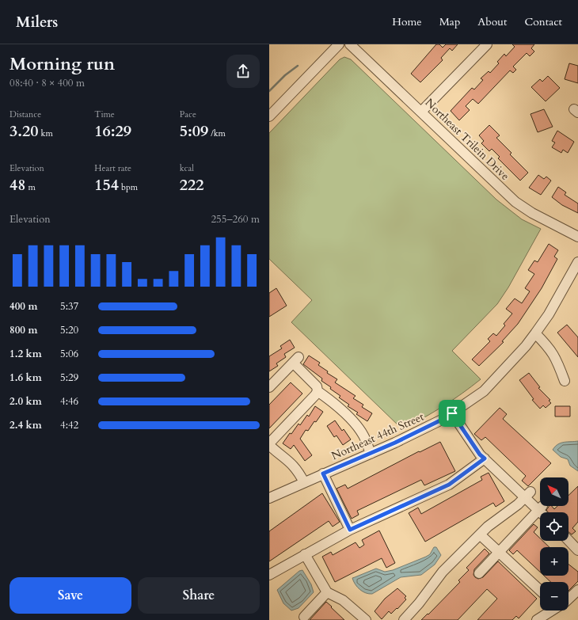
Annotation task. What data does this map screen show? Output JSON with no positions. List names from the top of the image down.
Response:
{
  "streets": {
    "street": ["Northeast Trilein Drive", "Northeast 44th Street"]
  },
  "north": "top left",
  "page": {
    "header": "Milers",
    "nav": [
      "Home",
      "Map",
      "About",
      "Contact"
    ],
    "heading": ["Morning run", "08:40 · 8 × 400 m"],
    "stats": [
      ["Distance", "3.20 km"],
      ["Time", "16:29"],
      ["Pace", "5:09 /km"],
      ["Elevation", "48 m"],
      ["Heart rate", "154 bpm"],
      ["kcal", "222"]
    ],
    "chart": ["Elevation", "255–260 m"],
    "list": [
      {
        "name": "400 m",
        "note": "5:37"
      },
      {
        "name": "800 m",
        "note": "5:20"
      },
      {
        "name": "1.2 km",
        "note": "5:06"
      },
      {
        "name": "1.6 km",
        "note": "5:29"
      },
      {
        "name": "2.0 km",
        "note": "4:46"
      },
      {
        "name": "2.4 km",
        "note": "4:42"
      }
    ],
    "map_buttons": ["+", "−"],
    "buttons": ["Save", "Share"]
  }
}
